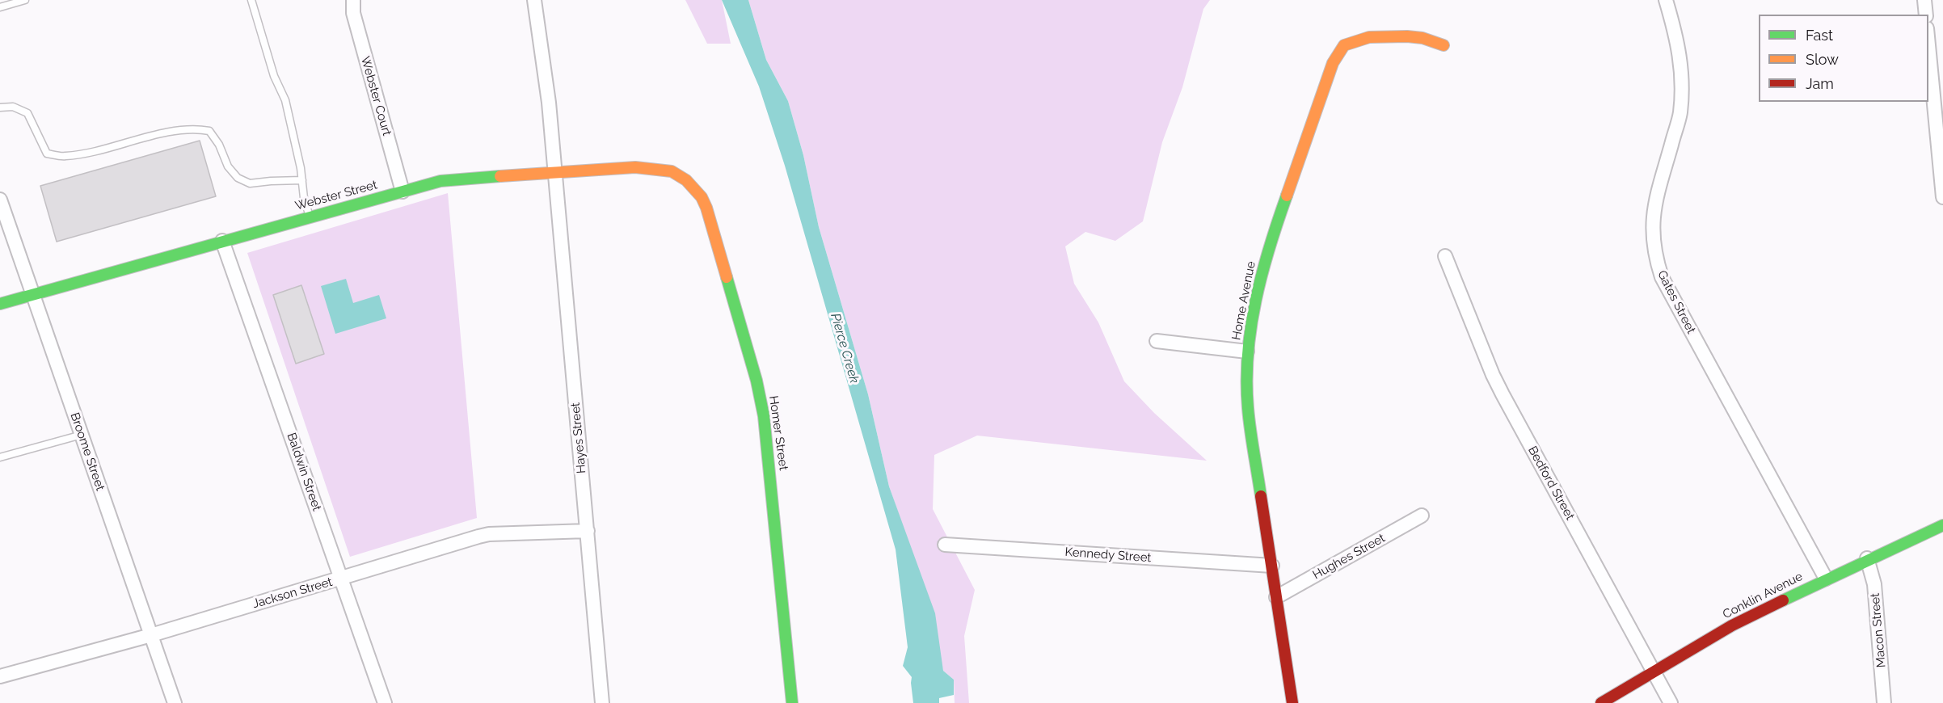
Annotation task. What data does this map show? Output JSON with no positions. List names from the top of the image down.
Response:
{
  "streets": {
    "street": [
      "Webster Court",
      "Webster Street",
      "Home Avenue",
      "Gates Street",
      "Homer Street",
      "Hayes Street",
      "Broome Street",
      "Baldwin Street",
      "Bedford Street",
      "Kennedy Street",
      "Hughes Street",
      "Jackson Street",
      "Conklin Avenue",
      "Macon Street"
    ]
  },
  "crossings": [
    ["Webster Court", "Webster Street"],
    ["Webster Street", "Homer Street"],
    ["Webster Street", "Hayes Street"],
    ["Webster Street", "Broome Street"],
    ["Webster Street", "Baldwin Street"],
    ["Home Avenue", "Kennedy Street"],
    ["Home Avenue", "Hughes Street"],
    ["Gates Street", "Conklin Avenue"],
    ["Hayes Street", "Jackson Street"],
    ["Broome Street", "Jackson Street"],
    ["Baldwin Street", "Jackson Street"],
    ["Bedford Street", "Conklin Avenue"],
    ["Conklin Avenue", "Macon Street"]
  ],
  "water": ["Pierce Creek"],
  "legend": ["Fast", "Slow", "Jam"]
}
